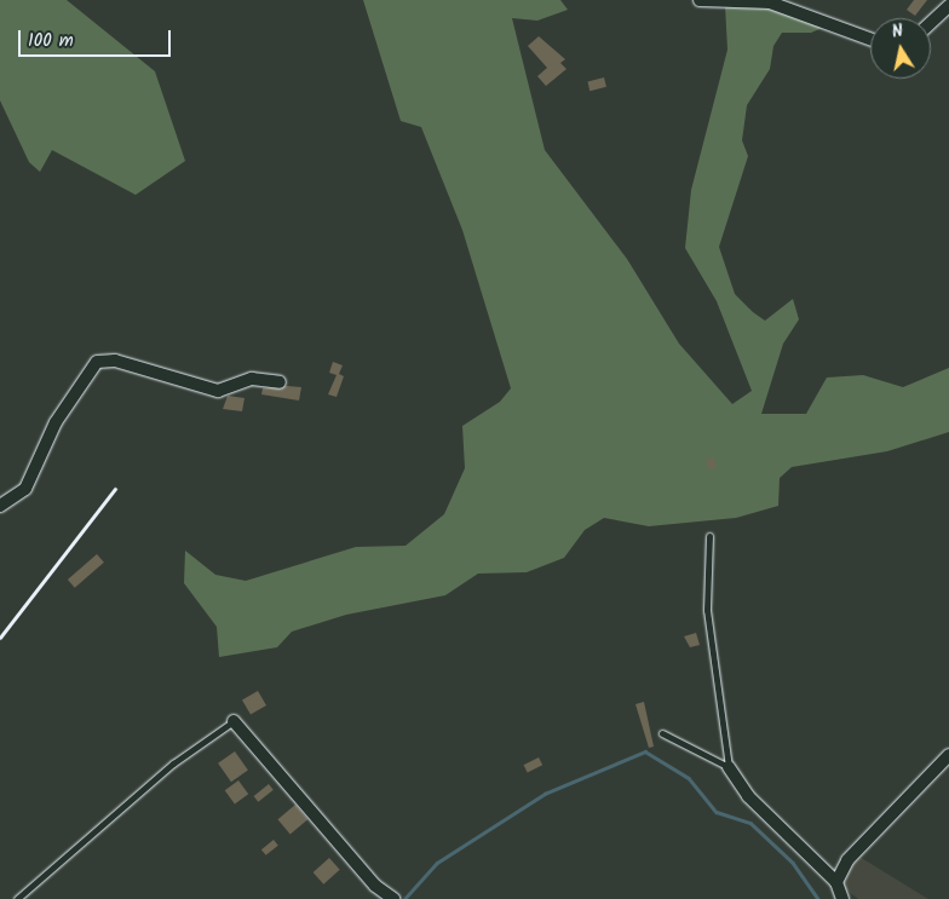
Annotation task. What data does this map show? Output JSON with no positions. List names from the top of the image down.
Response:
{
  "scale_bar": "100 m",
  "north": "top"
}
